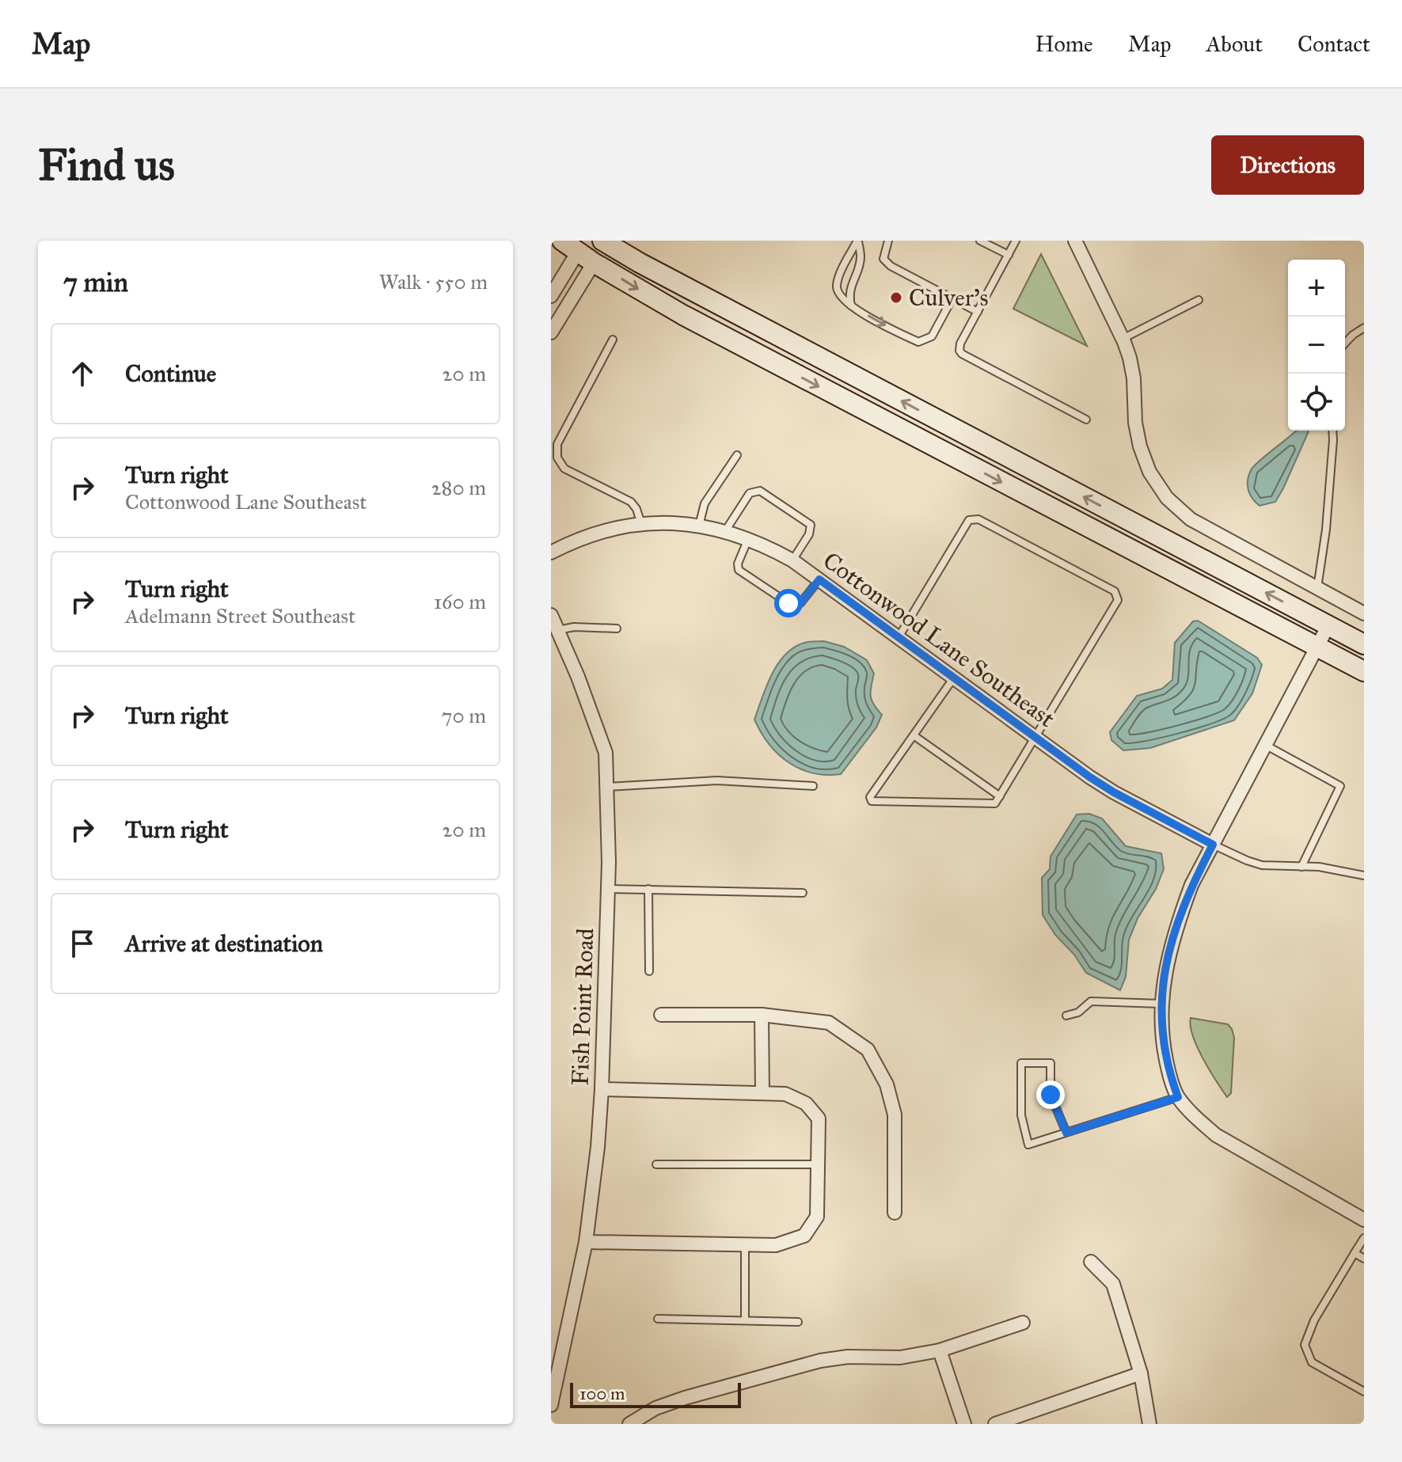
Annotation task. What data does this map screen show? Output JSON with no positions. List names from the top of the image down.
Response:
{
  "streets": {
    "street": ["Cottonwood Lane Southeast", "Fish Point Road"]
  },
  "places": ["Culver's"],
  "scale_bar": "100 m",
  "page": {
    "header": "Map",
    "nav": [
      "Home",
      "Map",
      "About",
      "Contact"
    ],
    "buttons": "Directions",
    "title": "Find us",
    "heading": ["7 min", "Walk · 550 m"],
    "map_buttons": ["+", "−"],
    "list": [
      ["Continue", "20 m"],
      ["Turn right", "Cottonwood Lane Southeast", "280 m"],
      ["Turn right", "Adelmann Street Southeast", "160 m"],
      ["Turn right", "70 m"],
      ["Turn right", "20 m"],
      "Arrive at destination"
    ],
    "scale": "100 m"
  }
}
